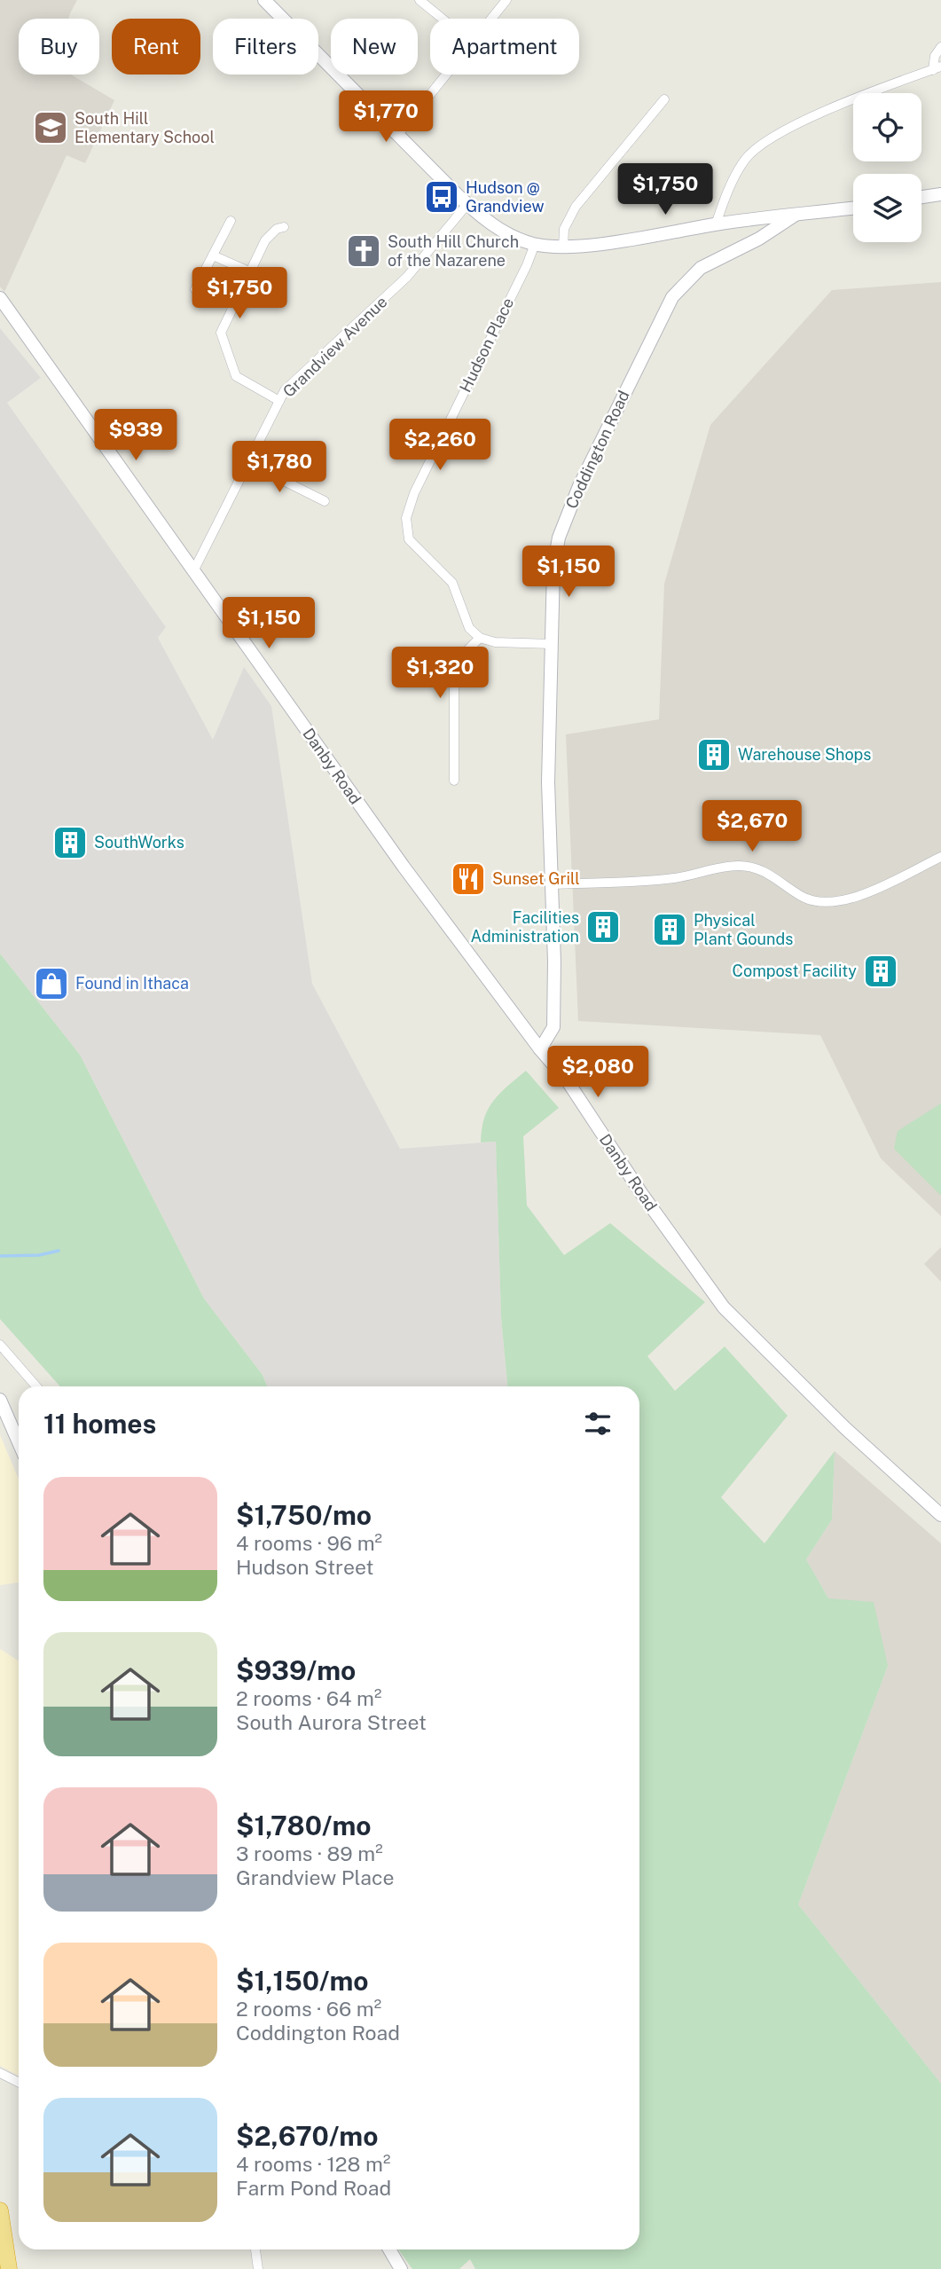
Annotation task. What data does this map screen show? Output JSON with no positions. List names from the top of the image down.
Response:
{
  "streets": {
    "street": [
      "Hudson Place",
      "Grandview Avenue",
      "Coddington Road",
      "Danby Road"
    ]
  },
  "crossings": [
    ["Grandview Avenue", "Danby Road"],
    ["Coddington Road", "Danby Road"]
  ],
  "places": {
    "school or university": ["South Hill Elementary School"],
    "bus stop": ["Hudson @ Grandview"],
    "church": ["South Hill Church of the Nazarene"],
    "building": [
      "Warehouse Shops",
      "SouthWorks",
      "Facilities Administration",
      "Physical Plant Gounds",
      "Compost Facility"
    ],
    "restaurant": ["Sunset Grill"],
    "shop": ["Found in Ithaca"]
  },
  "page": {
    "chip": [
      "Buy",
      "Rent",
      "Filters",
      "New",
      "Apartment"
    ],
    "price": [
      "$1,770",
      "$1,750",
      "$1,750",
      "$939",
      "$2,260",
      "$1,780",
      "$1,150",
      "$1,150",
      "$1,320",
      "$2,670",
      "$2,080"
    ],
    "heading": "11 homes",
    "list": [
      {
        "name": "$1,750/mo",
        "note": "4 rooms · 96 m² · Hudson Street"
      },
      {
        "name": "$939/mo",
        "note": "2 rooms · 64 m² · South Aurora Street"
      },
      {
        "name": "$1,780/mo",
        "note": "3 rooms · 89 m² · Grandview Place"
      },
      {
        "name": "$1,150/mo",
        "note": "2 rooms · 66 m² · Coddington Road"
      },
      {
        "name": "$2,670/mo",
        "note": "4 rooms · 128 m² · Farm Pond Road"
      }
    ]
  }
}
